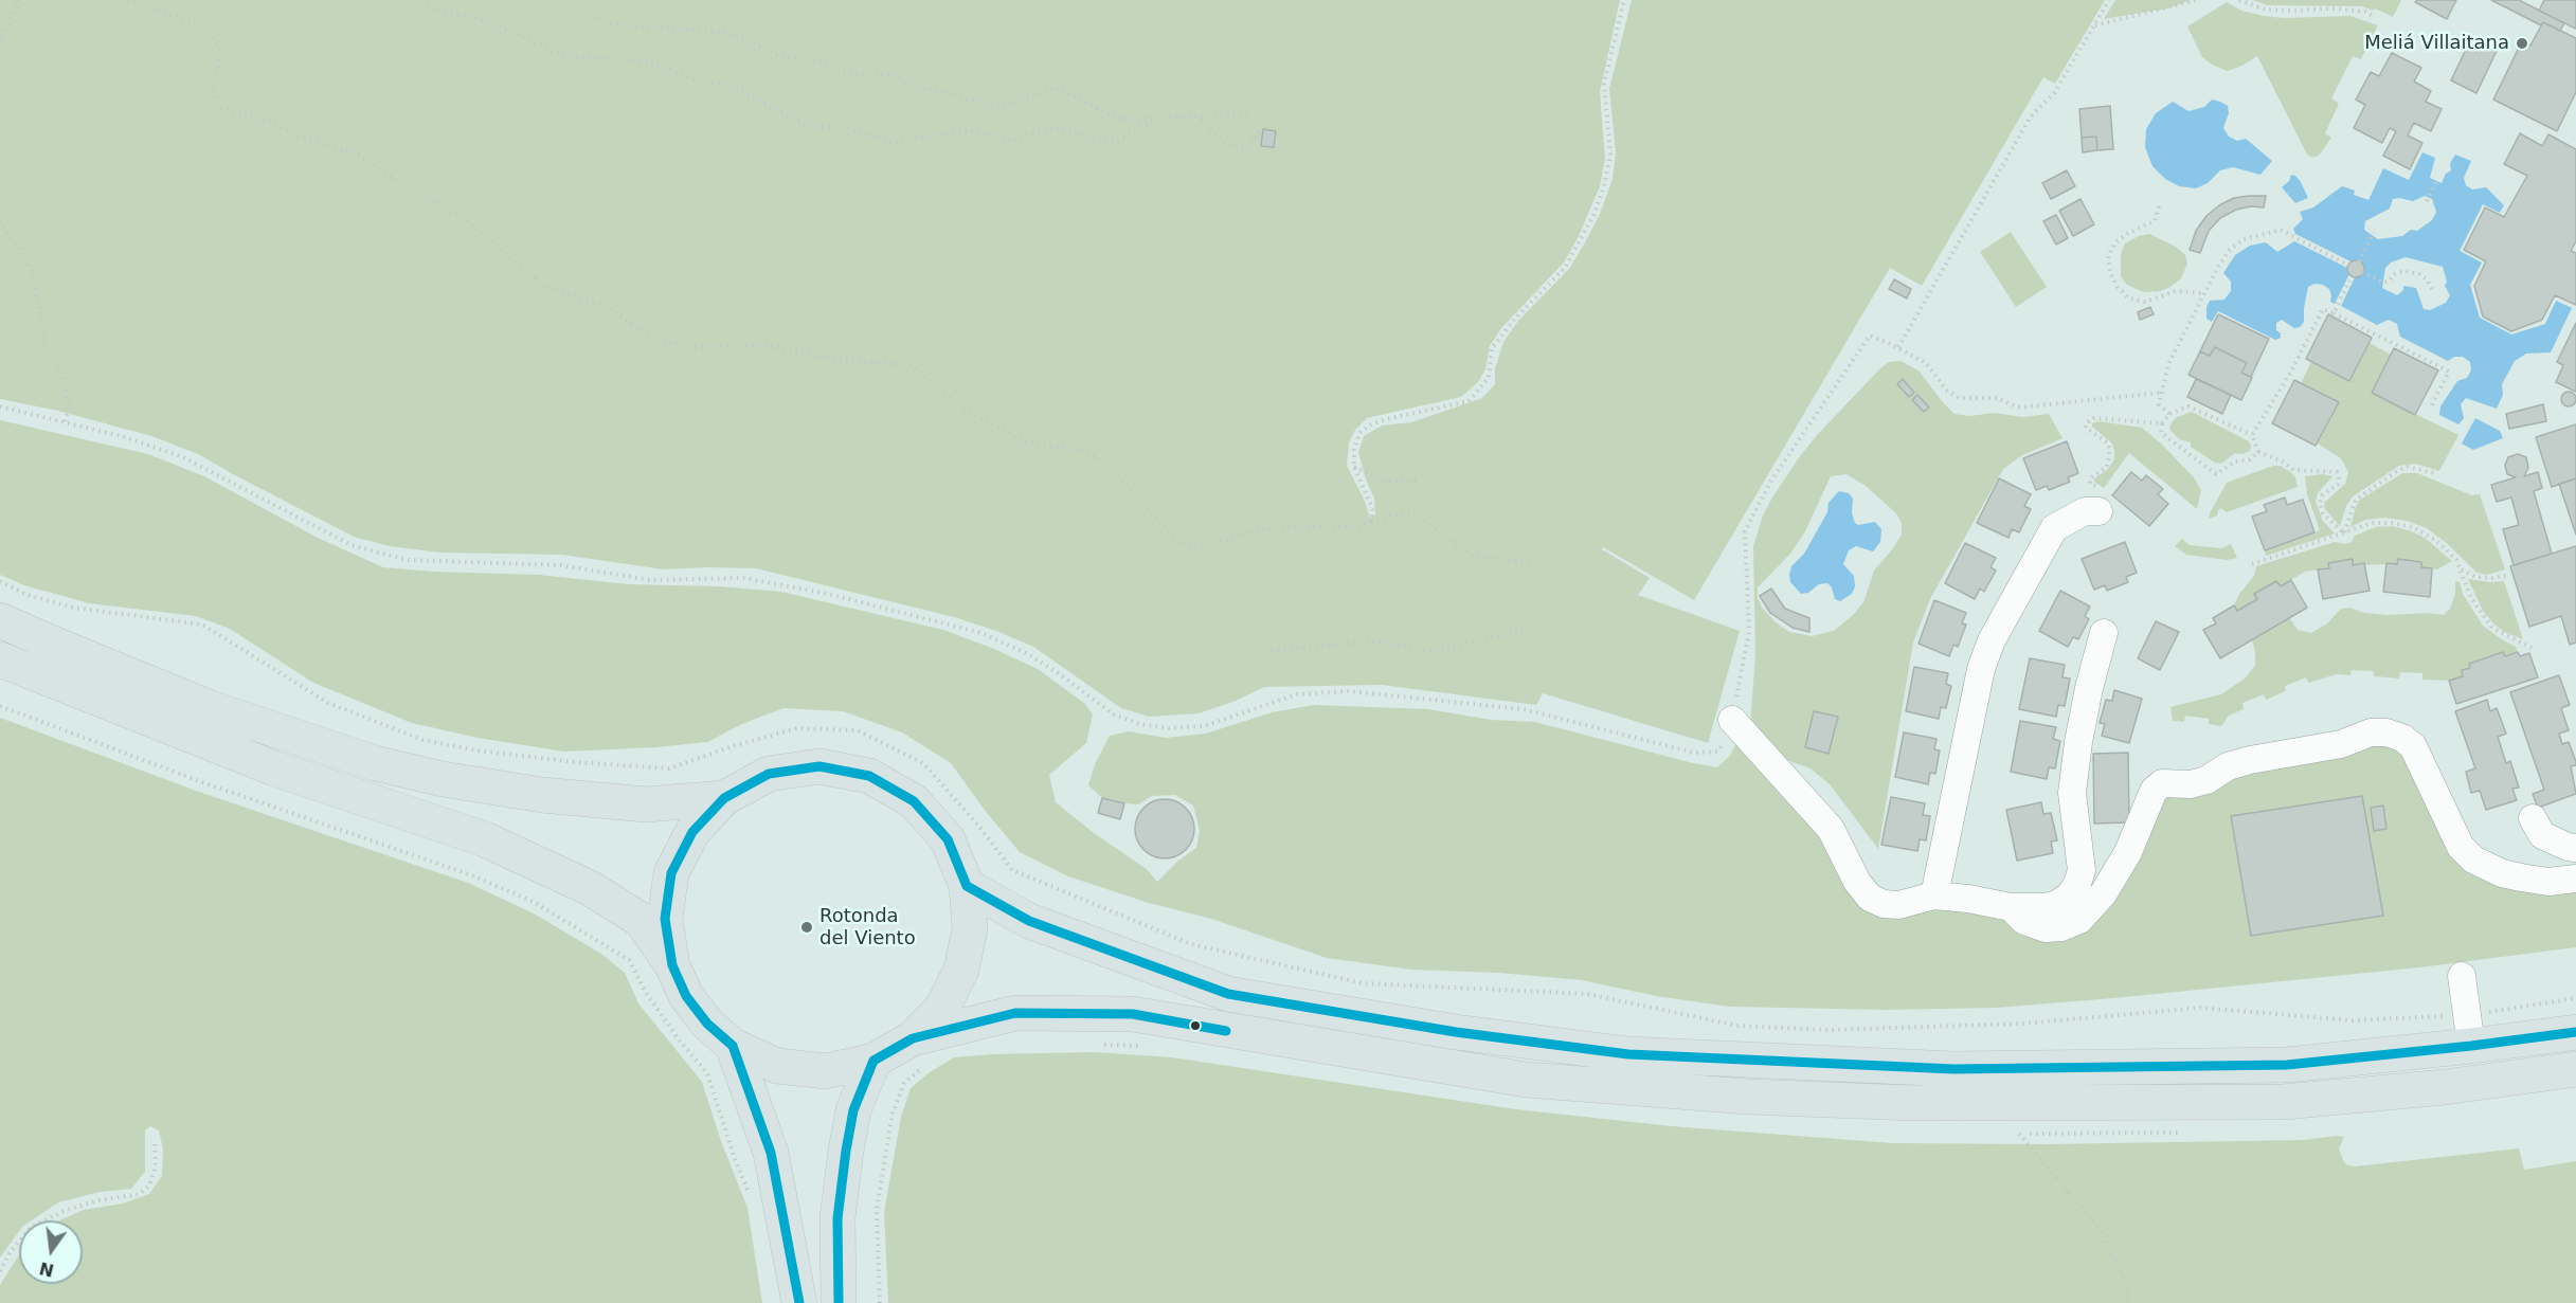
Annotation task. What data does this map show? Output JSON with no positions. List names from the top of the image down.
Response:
{
  "places": ["Meliá Villaitana", "Rotonda del Viento"],
  "north": "bottom"
}
